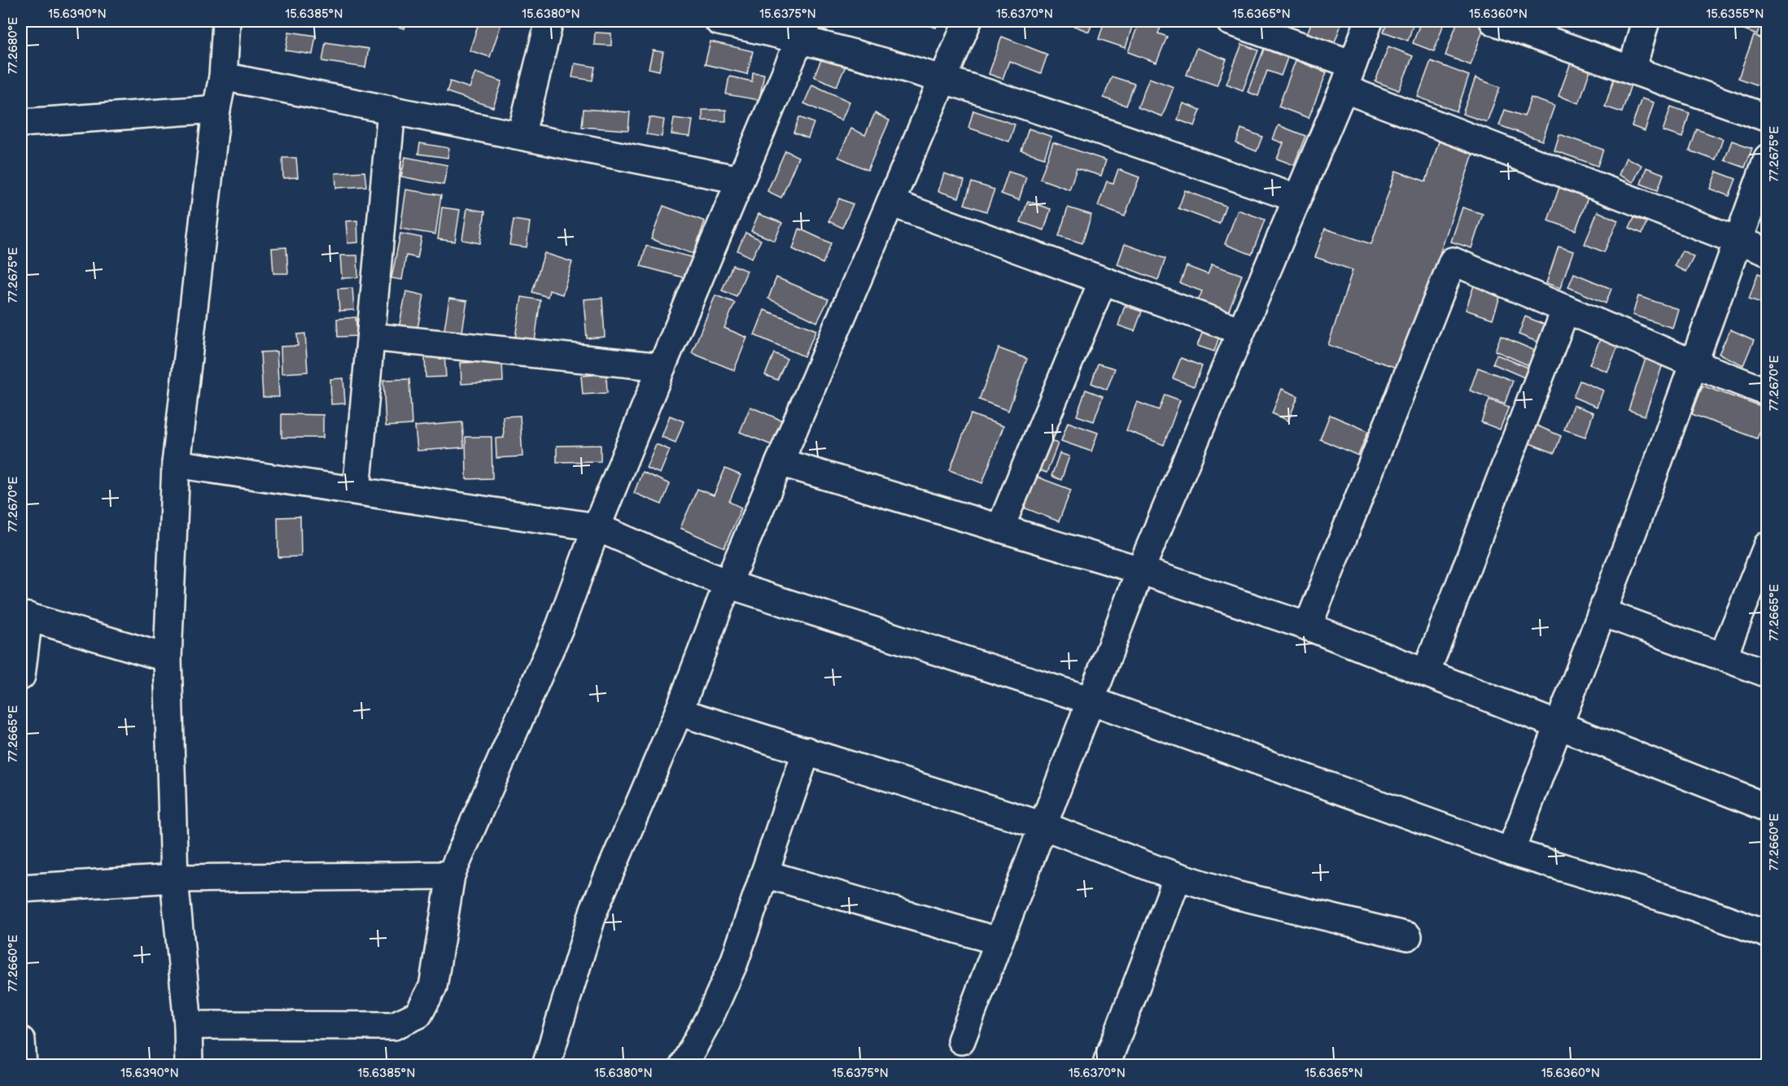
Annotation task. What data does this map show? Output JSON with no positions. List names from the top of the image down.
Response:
{
  "coordinates": [
    "15.6390°N",
    "15.6385°N",
    "15.6380°N",
    "15.6375°N",
    "15.6370°N",
    "15.6365°N",
    "15.6360°N",
    "15.6355°N",
    "77.2680°E",
    "77.2675°E",
    "77.2670°E",
    "77.2665°E",
    "77.2660°E"
  ]
}
